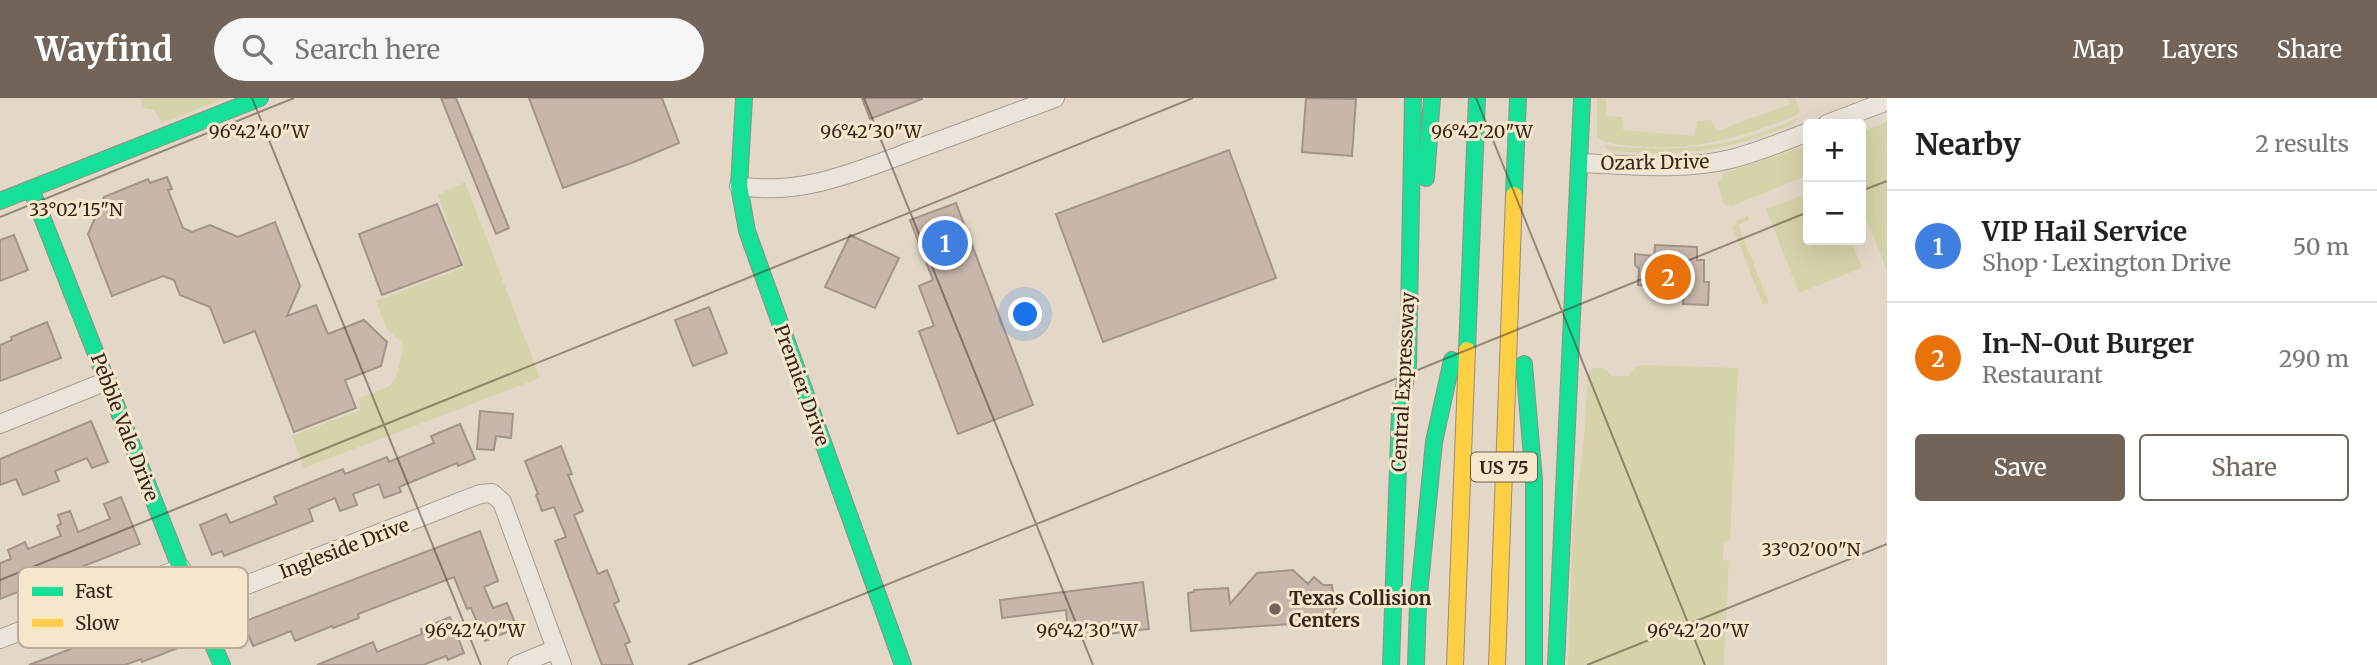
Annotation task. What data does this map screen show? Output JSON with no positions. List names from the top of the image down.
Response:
{
  "streets": {
    "main road": [
      "Central Expressway",
      "Premier Drive",
      "Pebble Vale Drive",
      "US 75"
    ],
    "street": ["Ozark Drive", "Ingleside Drive"]
  },
  "places": ["Texas Collision Centers"],
  "legend": ["Fast", "Slow"],
  "page": {
    "header": "Wayfind",
    "search": "Search here",
    "nav": ["Map", "Layers", "Share"],
    "heading": ["Nearby", "2 results"],
    "map_buttons": ["+", "−"],
    "list": [
      {
        "mark": "1",
        "name": "VIP Hail Service",
        "note": "Shop · Lexington Drive",
        "value": "50 m"
      },
      {
        "mark": "2",
        "name": "In-N-Out Burger",
        "note": "Restaurant",
        "value": "290 m"
      }
    ],
    "pins": ["1", "2"],
    "buttons": ["Save", "Share"]
  },
  "coordinates": [
    "96°42'40\"W",
    "96°42'30\"W",
    "96°42'20\"W",
    "33°02'15\"N",
    "33°02'00\"N"
  ]
}
